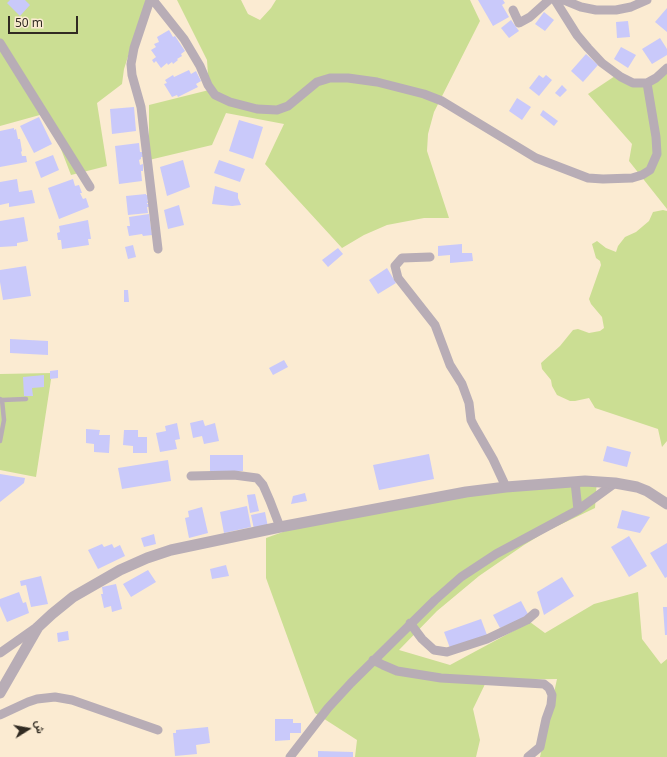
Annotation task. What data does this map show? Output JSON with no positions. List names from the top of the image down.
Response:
{
  "scale_bar": "50 m",
  "north": "right"
}
